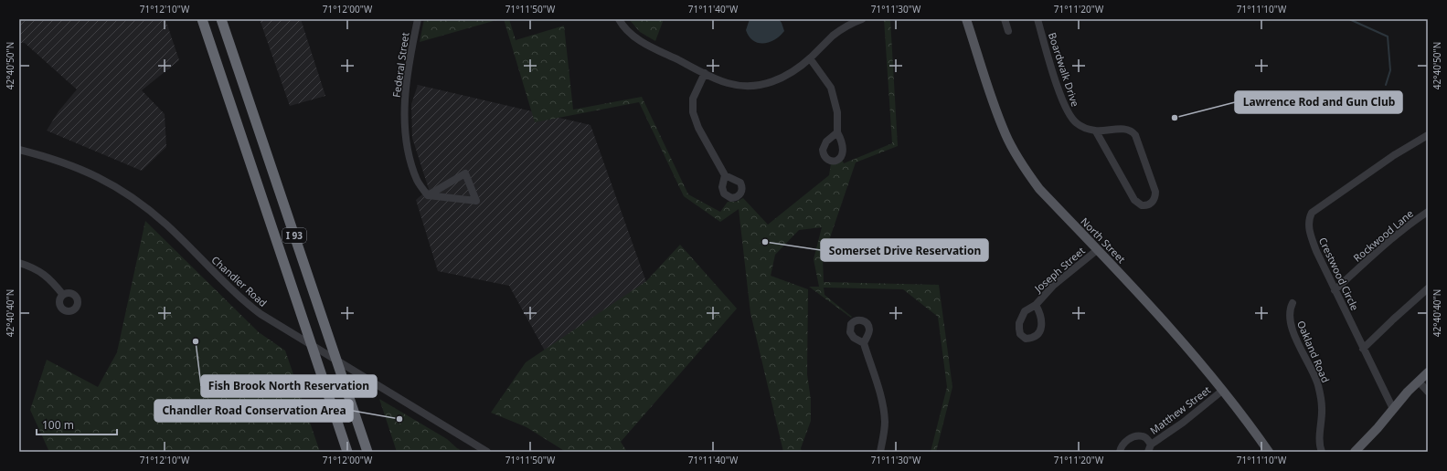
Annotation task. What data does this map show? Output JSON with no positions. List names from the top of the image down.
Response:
{
  "streets": {
    "highway": ["I 93"],
    "main road": ["North Street"],
    "street": [
      "Federal Street",
      "Boardwalk Drive",
      "Rockwood Lane",
      "Joseph Street",
      "Crestwood Circle",
      "Chandler Road",
      "Oakland Road",
      "Matthew Street"
    ]
  },
  "crossings": [
    ["Rockwood Lane", "Crestwood Circle"],
    ["North Street", "Joseph Street"],
    ["North Street", "Matthew Street"]
  ],
  "places": [
    "Lawrence Rod and Gun Club",
    "Somerset Drive Reservation",
    "Fish Brook North Reservation",
    "Chandler Road Conservation Area"
  ],
  "scale_bar": "100 m",
  "coordinates": [
    "71°12'10\"W",
    "71°12'00\"W",
    "71°11'50\"W",
    "71°11'40\"W",
    "71°11'30\"W",
    "71°11'20\"W",
    "71°11'10\"W",
    "42°40'50\"N",
    "42°40'40\"N"
  ]
}
